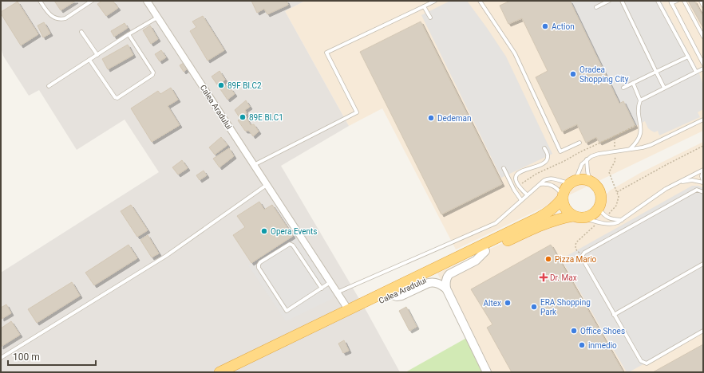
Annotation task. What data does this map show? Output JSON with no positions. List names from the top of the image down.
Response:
{
  "streets": {
    "highway": ["Calea Aradului"]
  },
  "places": {
    "other": [
      "Action",
      "Oradea Shopping City",
      "89F Bl.C2",
      "89E Bl.C1",
      "Dedeman",
      "Opera Events",
      "Pizza Mario",
      "Altex",
      "ERA Shopping Park",
      "Office Shoes",
      "inmedio"
    ],
    "health": ["Dr. Max"]
  },
  "scale_bar": "100 m"
}
